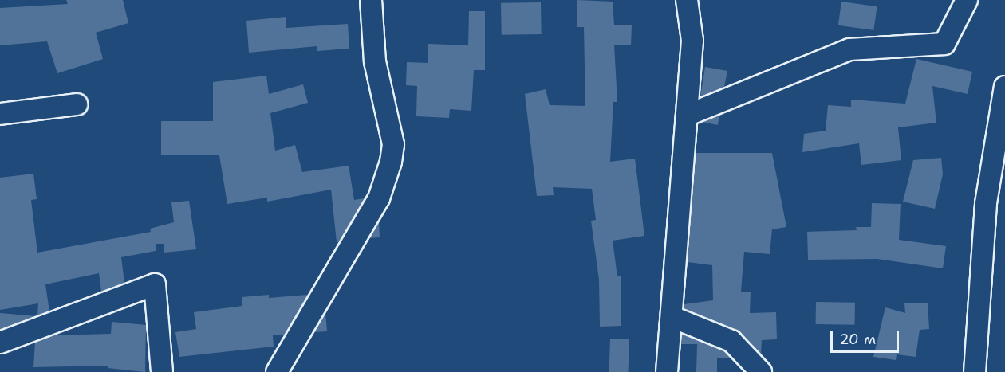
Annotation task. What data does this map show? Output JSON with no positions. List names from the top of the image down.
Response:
{
  "scale_bar": "20 m"
}
